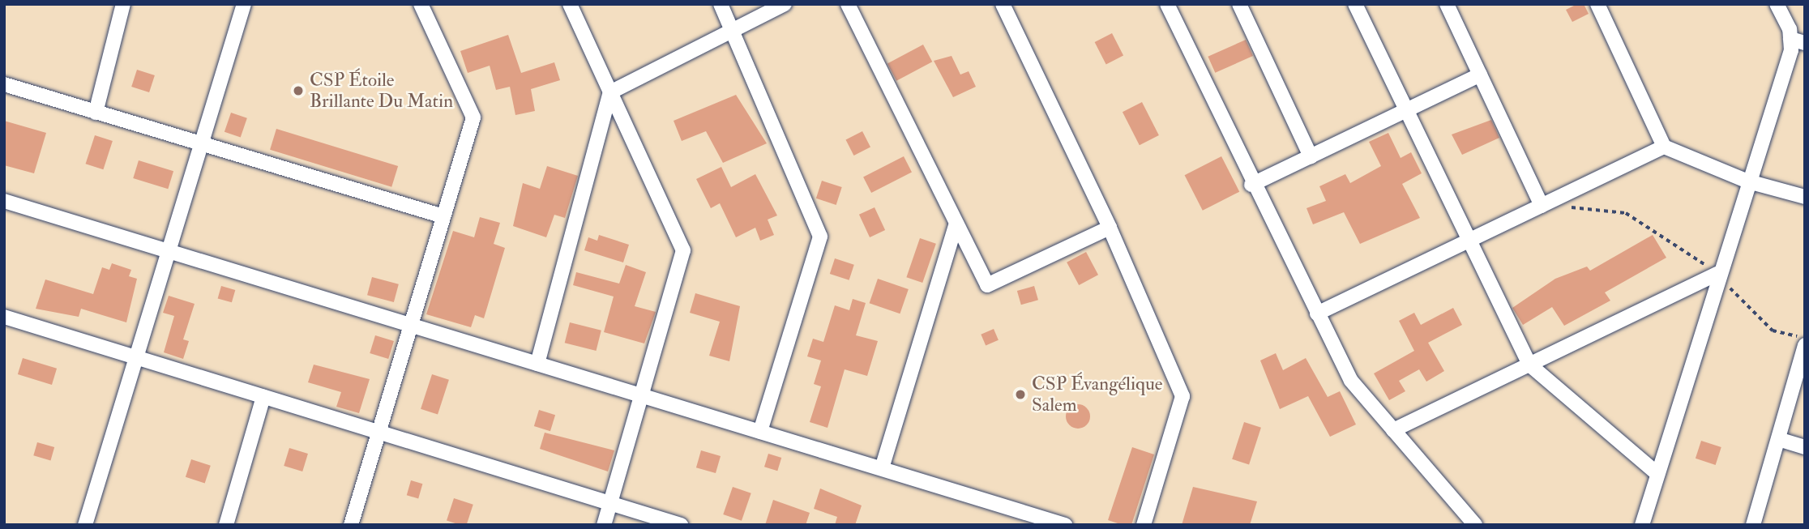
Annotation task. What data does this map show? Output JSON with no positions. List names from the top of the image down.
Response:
{
  "places": ["CSP Étoile Brillante Du Matin", "CSP Évangélique Salem"]
}
